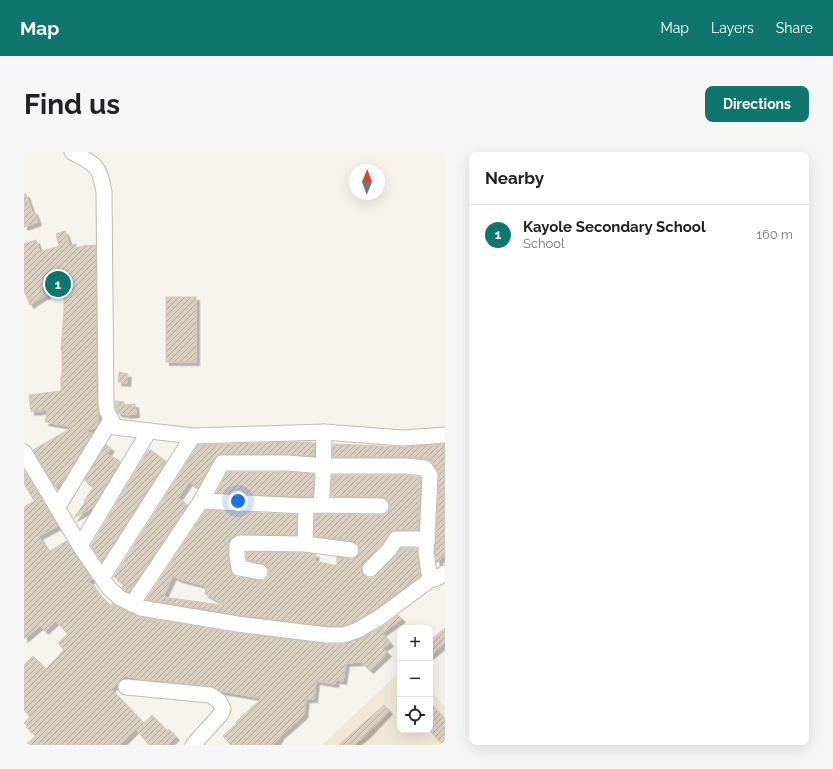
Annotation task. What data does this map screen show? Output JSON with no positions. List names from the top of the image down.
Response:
{
  "north": "top",
  "page": {
    "header": "Map",
    "nav": ["Map", "Layers", "Share"],
    "buttons": "Directions",
    "title": "Find us",
    "heading": "Nearby",
    "list": [
      {
        "mark": "1",
        "name": "Kayole Secondary School",
        "note": "School",
        "value": "160 m"
      }
    ],
    "pins": "1",
    "map_buttons": ["+", "−"]
  }
}
